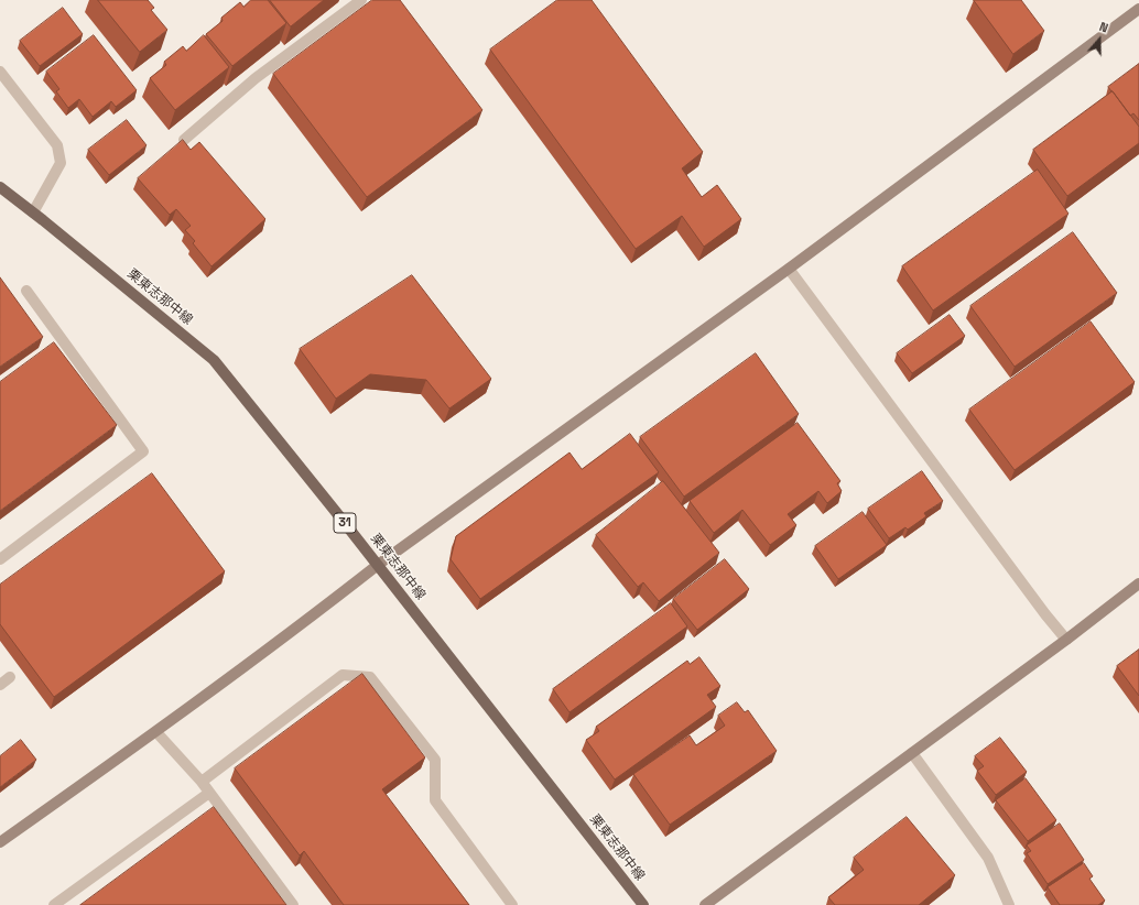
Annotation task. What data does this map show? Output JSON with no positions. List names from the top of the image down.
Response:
{
  "streets": {
    "main road": ["栗東志那中線", "31"]
  },
  "north": "top"
}
